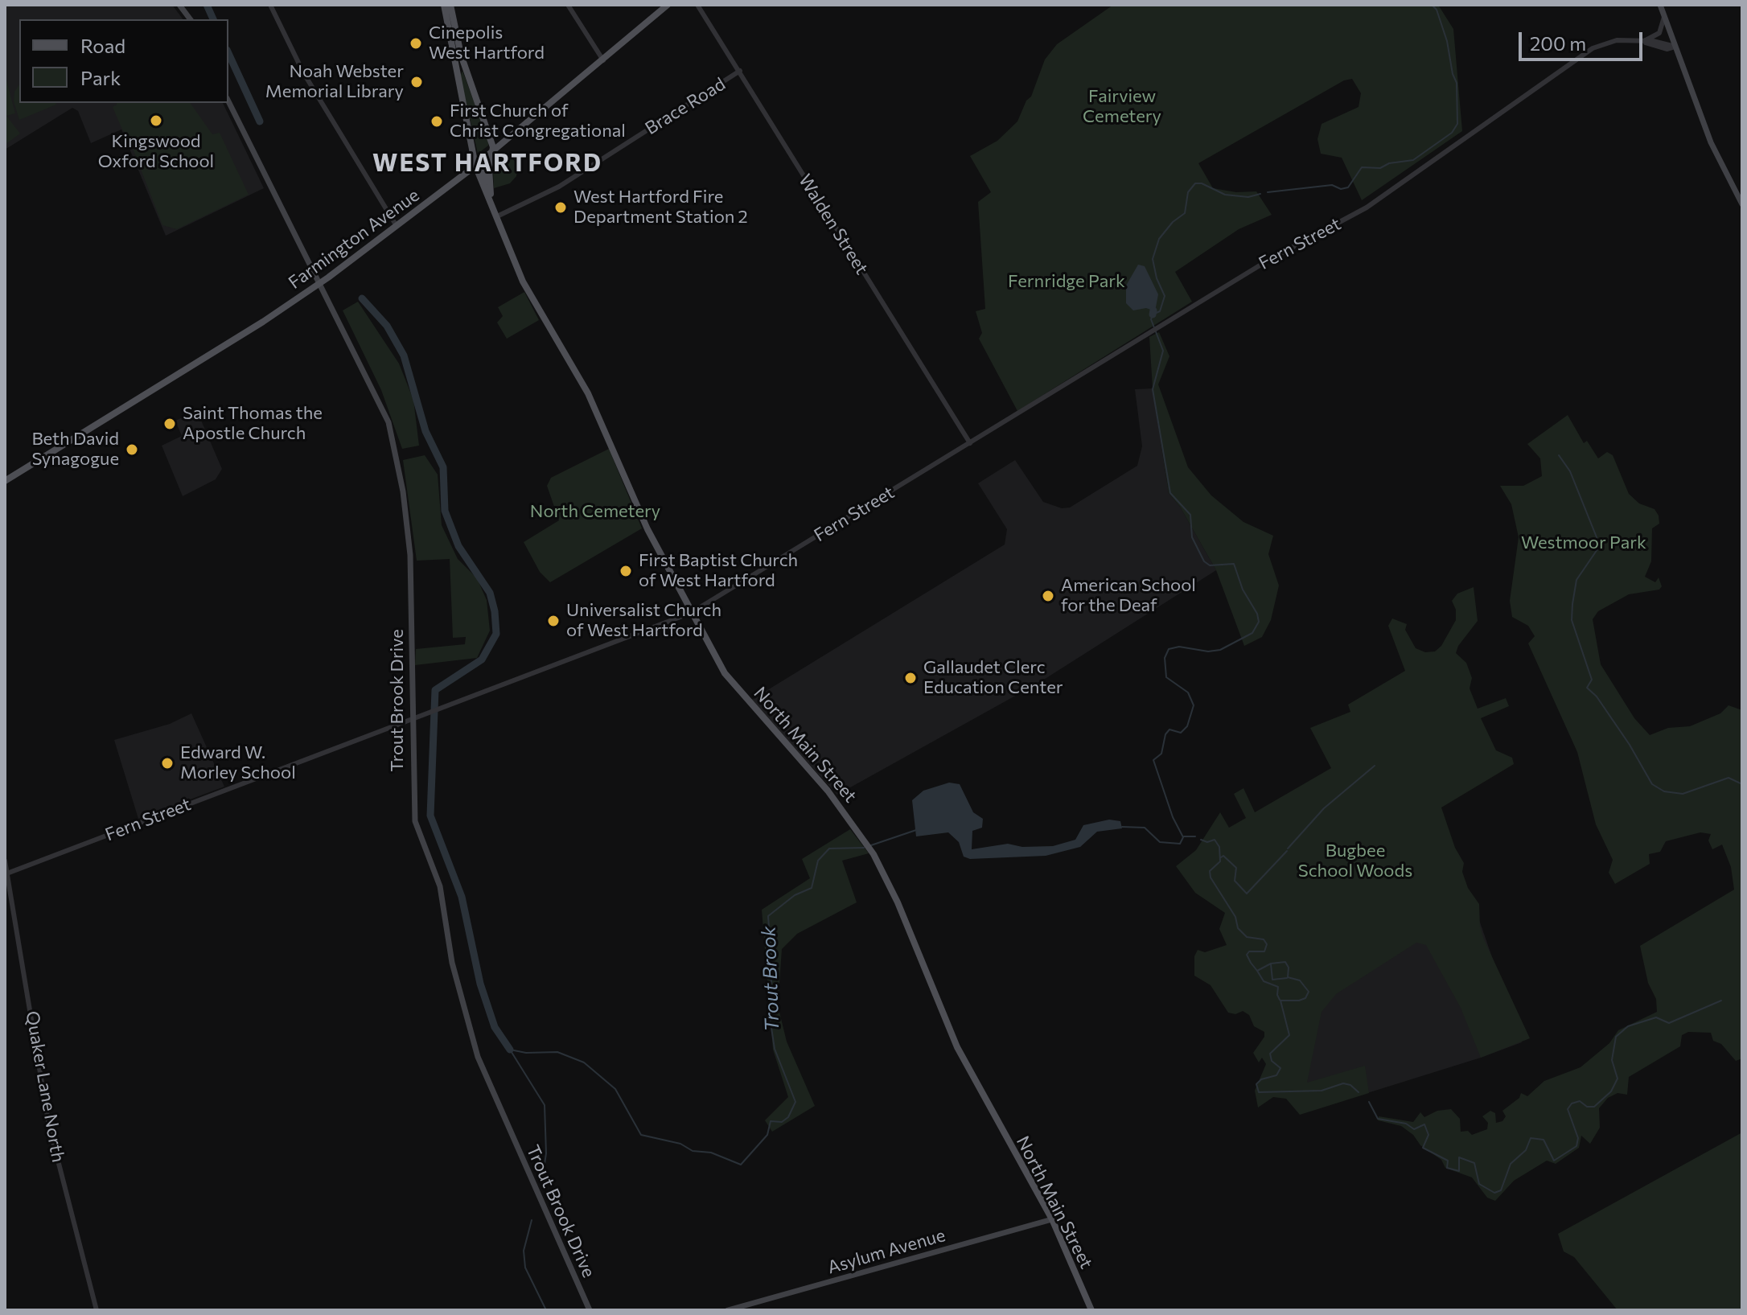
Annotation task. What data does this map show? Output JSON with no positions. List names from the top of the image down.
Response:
{
  "streets": {
    "main road": [
      "Farmington Avenue",
      "Trout Brook Drive",
      "North Main Street",
      "Asylum Avenue"
    ],
    "street": [
      "Brace Road",
      "Walden Street",
      "Fern Street",
      "Quaker Lane North"
    ]
  },
  "crossings": [
    ["Brace Road", "Walden Street"],
    ["Brace Road", "North Main Street"],
    ["Walden Street", "Fern Street"],
    ["Farmington Avenue", "Trout Brook Drive"],
    ["Farmington Avenue", "North Main Street"],
    ["Fern Street", "Trout Brook Drive"],
    ["Fern Street", "North Main Street"],
    ["Fern Street", "Quaker Lane North"],
    ["North Main Street", "Asylum Avenue"]
  ],
  "districts": ["WEST HARTFORD"],
  "water": ["Trout Brook"],
  "parks": [
    "Fairview Cemetery",
    "Fernridge Park",
    "North Cemetery",
    "Westmoor Park",
    "Bugbee School Woods"
  ],
  "places": [
    "Cinepolis West Hartford",
    "Noah Webster Memorial Library",
    "Kingswood Oxford School",
    "First Church of Christ Congregational",
    "West Hartford Fire Department Station 2",
    "Saint Thomas the Apostle Church",
    "Beth David Synagogue",
    "First Baptist Church of West Hartford",
    "American School for the Deaf",
    "Universalist Church of West Hartford",
    "Gallaudet Clerc Education Center",
    "Edward W. Morley School"
  ],
  "legend": ["Road", "Park"],
  "scale_bar": "200 m"
}
